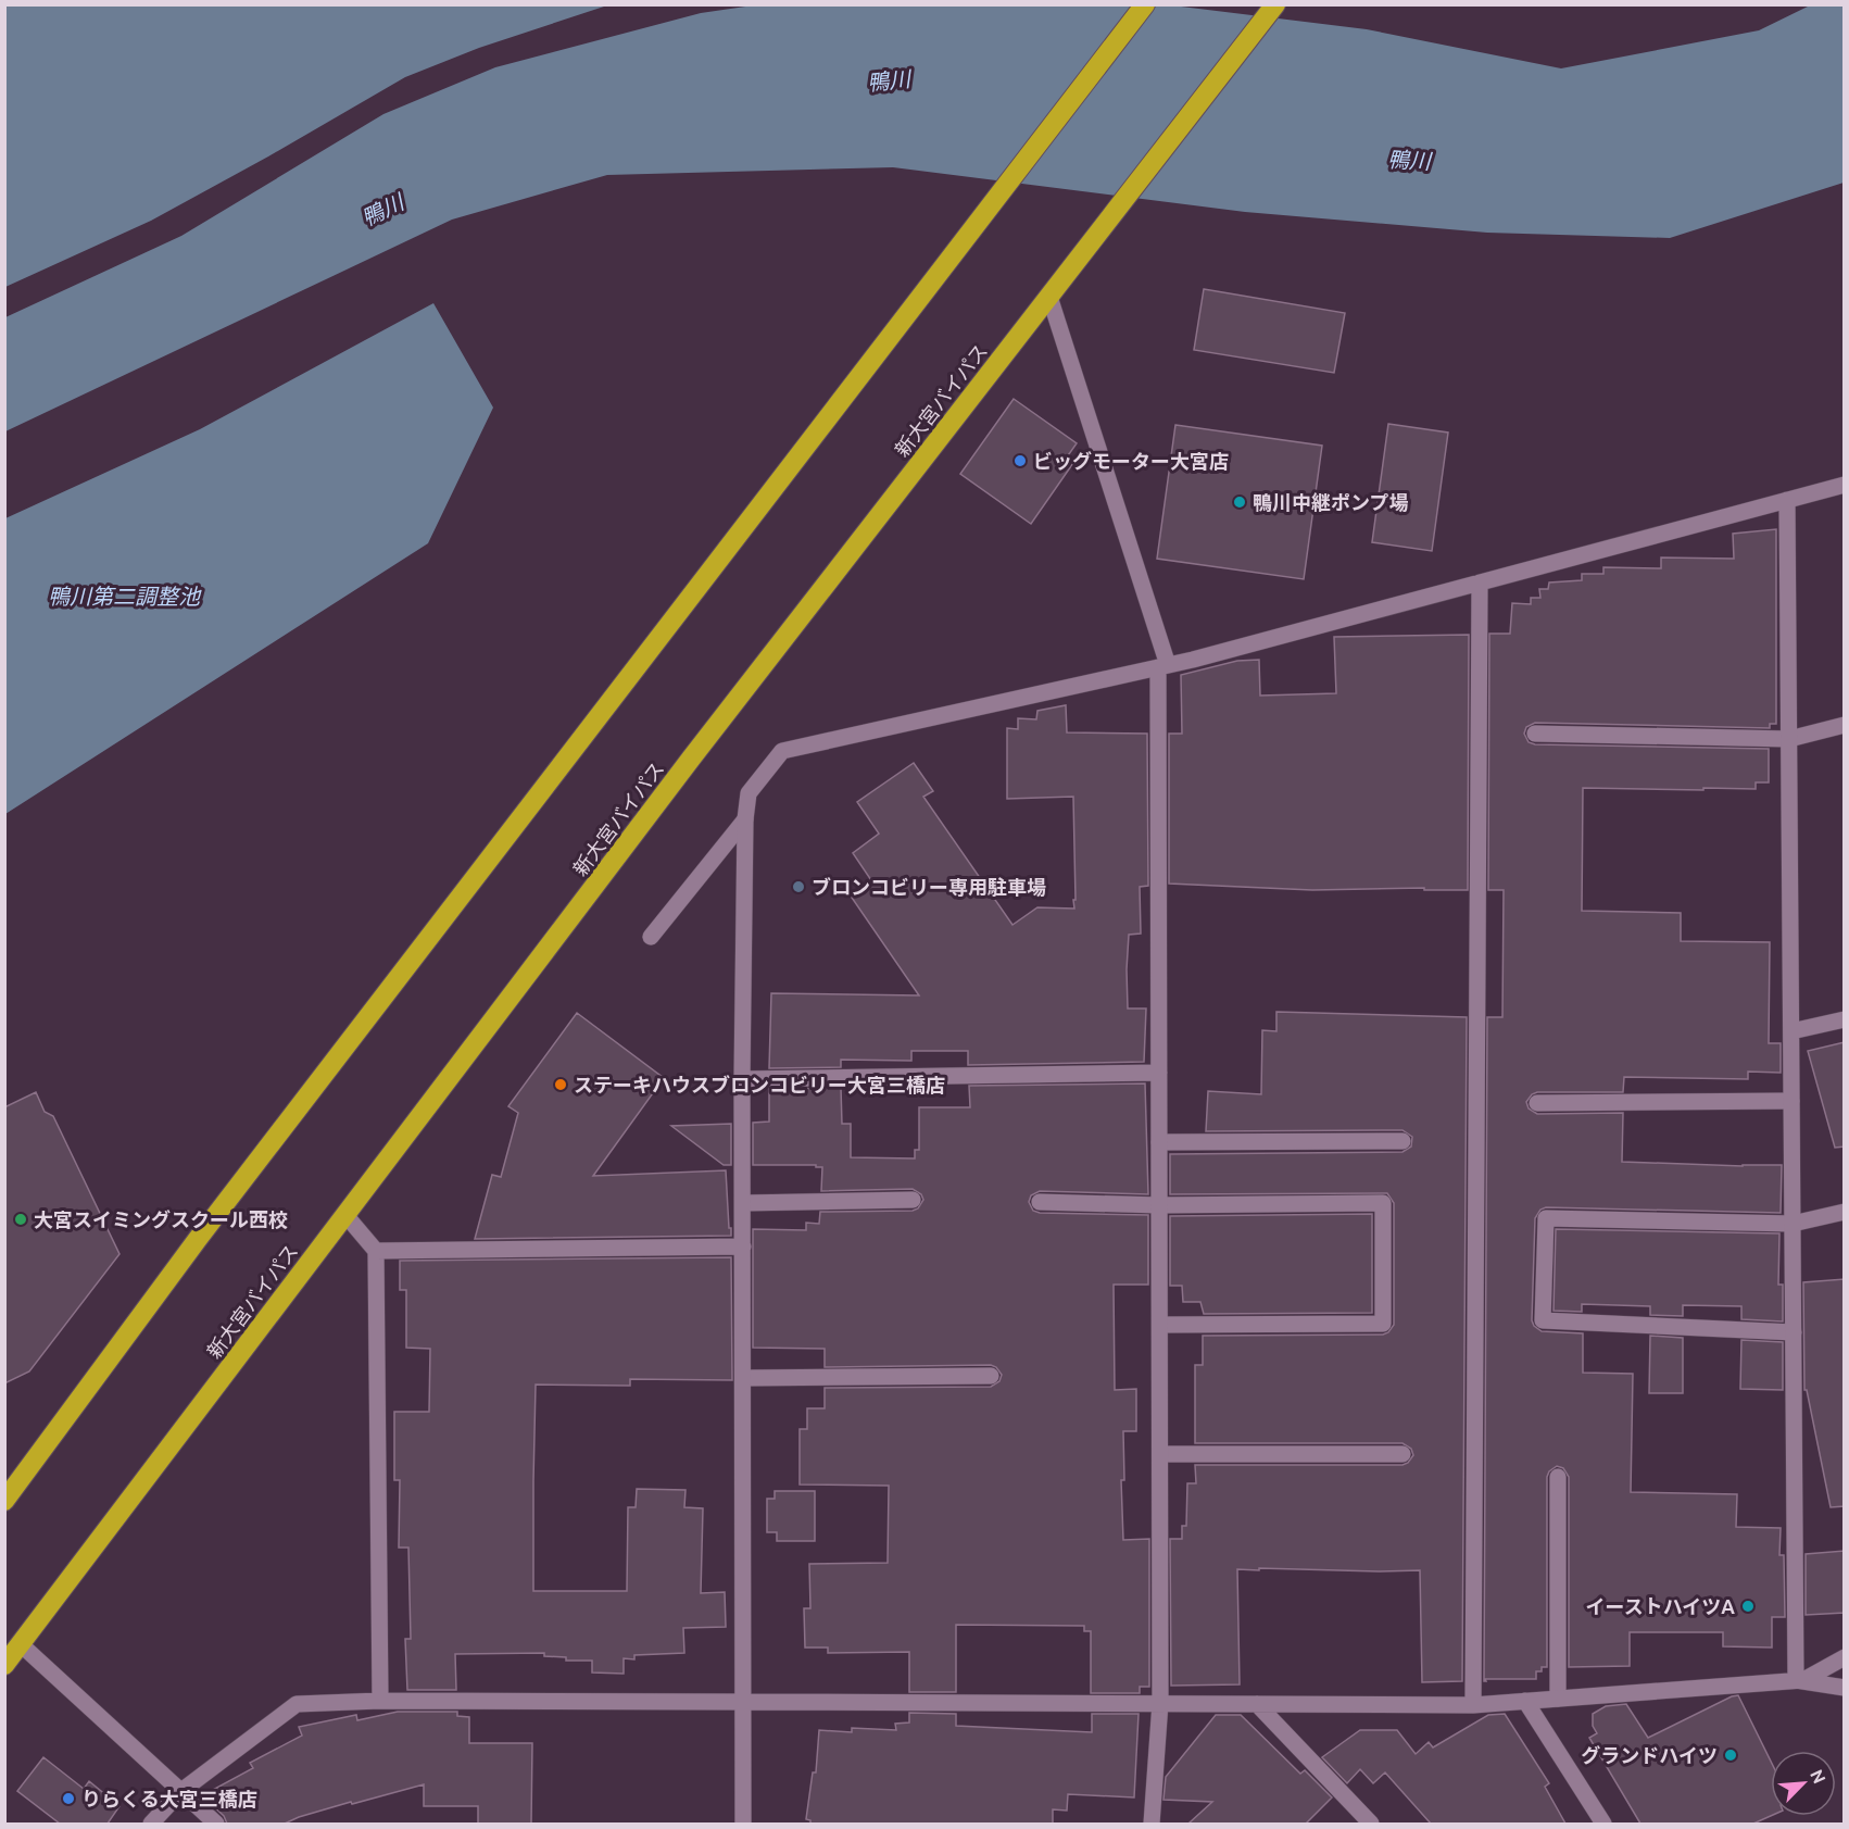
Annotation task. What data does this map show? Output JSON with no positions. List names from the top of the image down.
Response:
{
  "streets": {
    "highway": ["新大宮バイパス"]
  },
  "water": ["鴨川", "鴨川第二調整池"],
  "places": [
    "ビッグモーター大宮店",
    "鴨川中継ポンプ場",
    "ブロンコビリー専用駐車場",
    "ステーキハウスブロンコビリー大宮三橋店",
    "大宮スイミングスクール西校",
    "イーストハイツA",
    "グランドハイツ",
    "りらくる大宮三橋店"
  ],
  "north": "top right"
}
